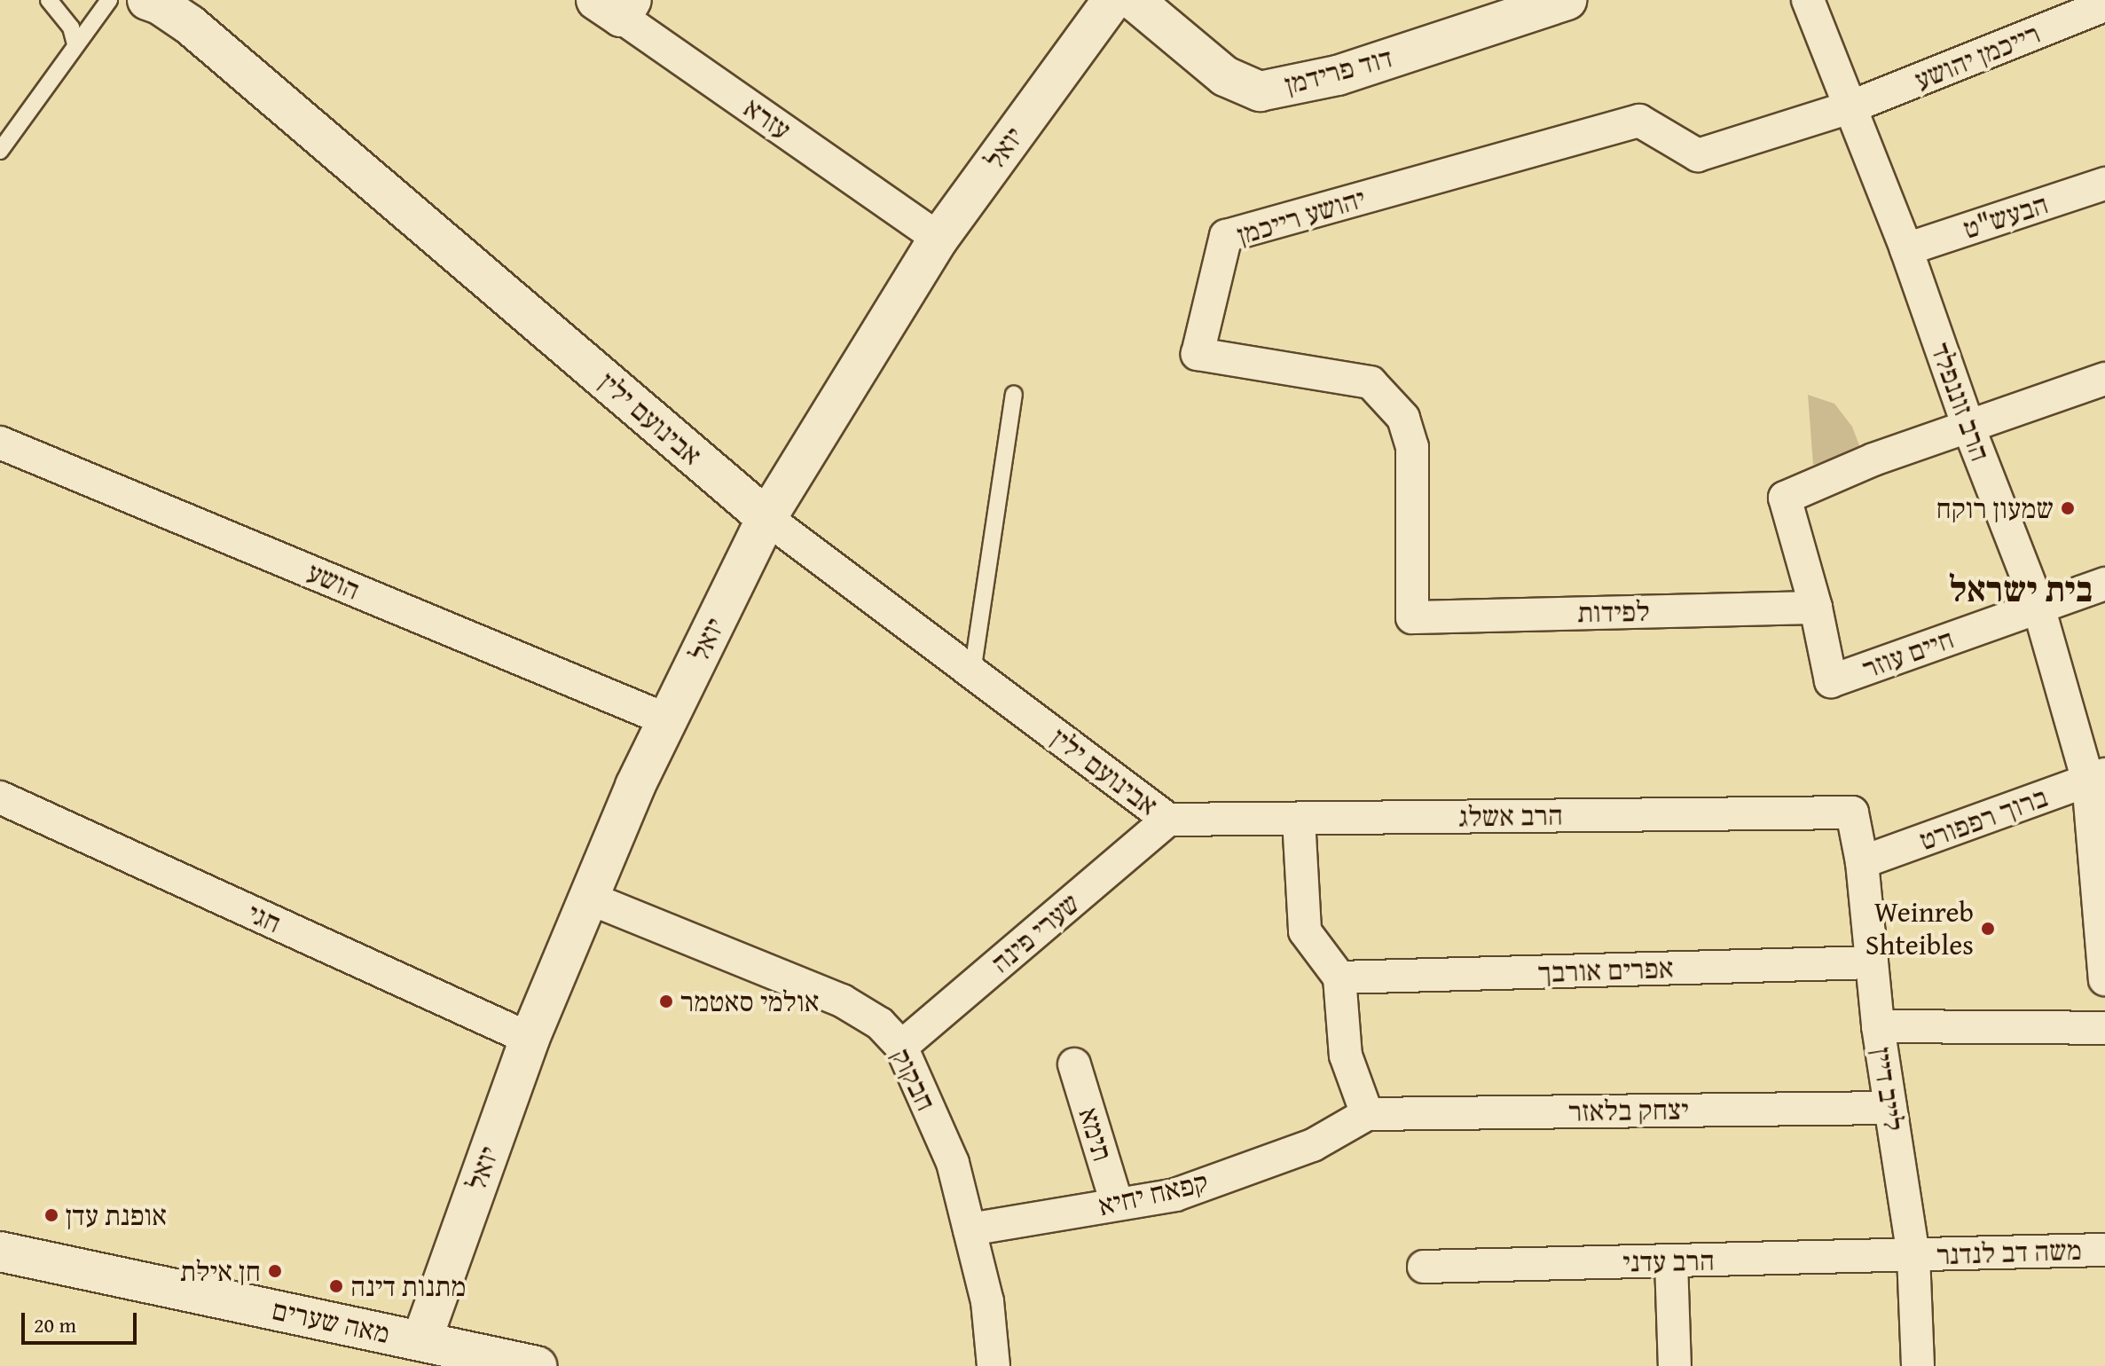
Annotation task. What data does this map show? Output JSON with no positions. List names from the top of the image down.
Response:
{
  "streets": {
    "street": [
      "רייכמן יהושע",
      "דוד פרידמן",
      "עזרא",
      "יואל",
      "יהושע רייכמן",
      "הבעש\"ט",
      "הרב זוננפלד",
      "אבינועם ילין",
      "הושע",
      "לפידות",
      "חיים עוזר",
      "הרב אשלג",
      "ברוך רפפורט",
      "חגי",
      "שערי פינה",
      "אפרים אורבך",
      "חבקוק",
      "לייב דיין",
      "יצחק בלאזר",
      "תימא",
      "קפאח יחיא",
      "משה דב לנדנר",
      "הרב עדני",
      "מאה שערים"
    ]
  },
  "crossings": [
    ["רייכמן יהושע", "יהושע רייכמן"],
    ["רייכמן יהושע", "הרב זוננפלד"],
    ["עזרא", "יואל"],
    ["יואל", "אבינועם ילין"],
    ["יואל", "הושע"],
    ["יואל", "חגי"],
    ["יואל", "חבקוק"],
    ["יואל", "מאה שערים"],
    ["יהושע רייכמן", "הרב זוננפלד"],
    ["יהושע רייכמן", "לפידות"],
    ["הבעש\"ט", "הרב זוננפלד"],
    ["הרב זוננפלד", "חיים עוזר"],
    ["הרב זוננפלד", "ברוך רפפורט"],
    ["אבינועם ילין", "הרב אשלג"],
    ["אבינועם ילין", "שערי פינה"],
    ["לפידות", "חיים עוזר"],
    ["הרב אשלג", "שערי פינה"],
    ["הרב אשלג", "לייב דיין"],
    ["ברוך רפפורט", "לייב דיין"],
    ["שערי פינה", "חבקוק"],
    ["אפרים אורבך", "לייב דיין"],
    ["חבקוק", "קפאח יחיא"],
    ["לייב דיין", "יצחק בלאזר"],
    ["לייב דיין", "משה דב לנדנר"],
    ["לייב דיין", "הרב עדני"],
    ["יצחק בלאזר", "קפאח יחיא"],
    ["תימא", "קפאח יחיא"],
    ["משה דב לנדנר", "הרב עדני"]
  ],
  "districts": ["בית ישראל"],
  "places": [
    "שמעון רוקח",
    "Weinreb Shteibles",
    "אולמי סאטמר",
    "אופנת עדן",
    "חן אילת",
    "מתנות דינה"
  ],
  "scale_bar": "20 m"
}
